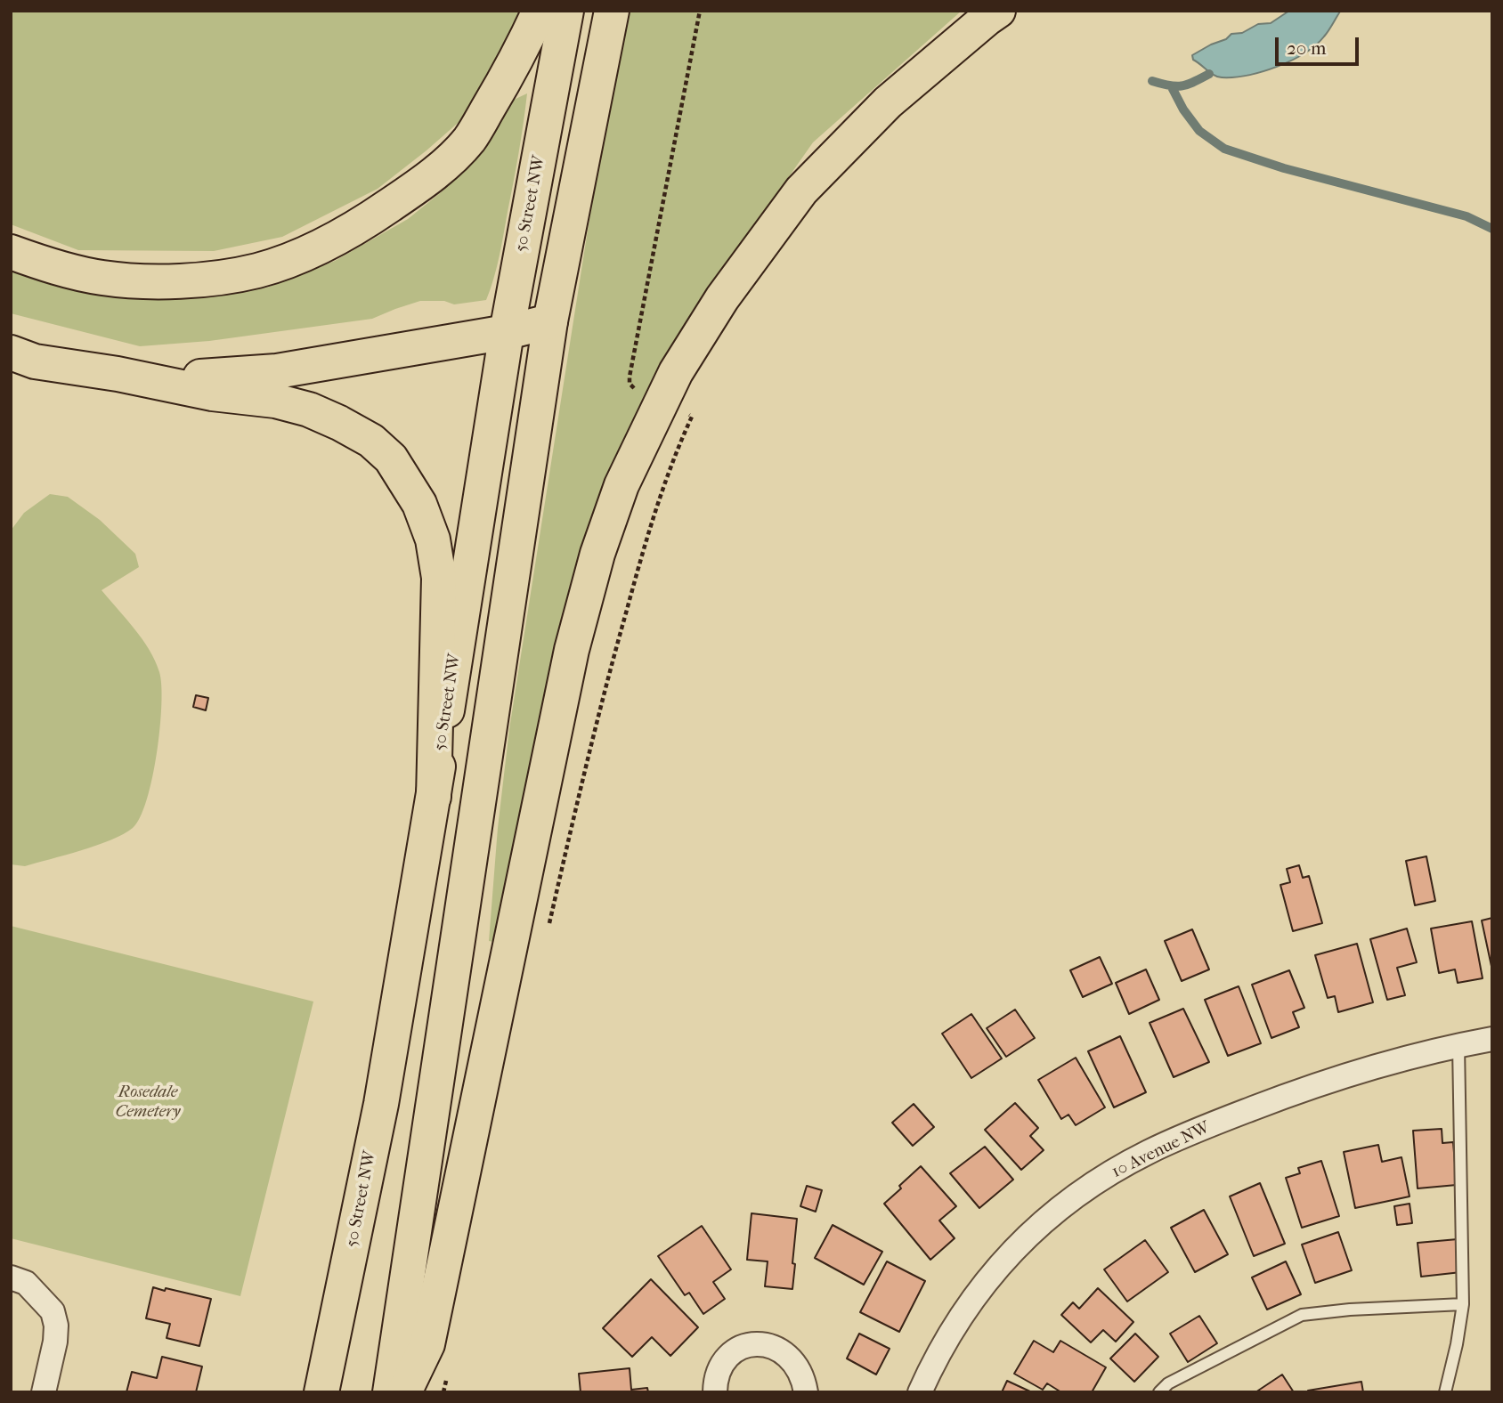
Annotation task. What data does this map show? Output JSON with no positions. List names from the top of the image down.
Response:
{
  "streets": {
    "main road": ["50 Street NW"],
    "street": ["10 Avenue NW"]
  },
  "parks": ["Rosedale Cemetery"],
  "scale_bar": "20 m"
}
